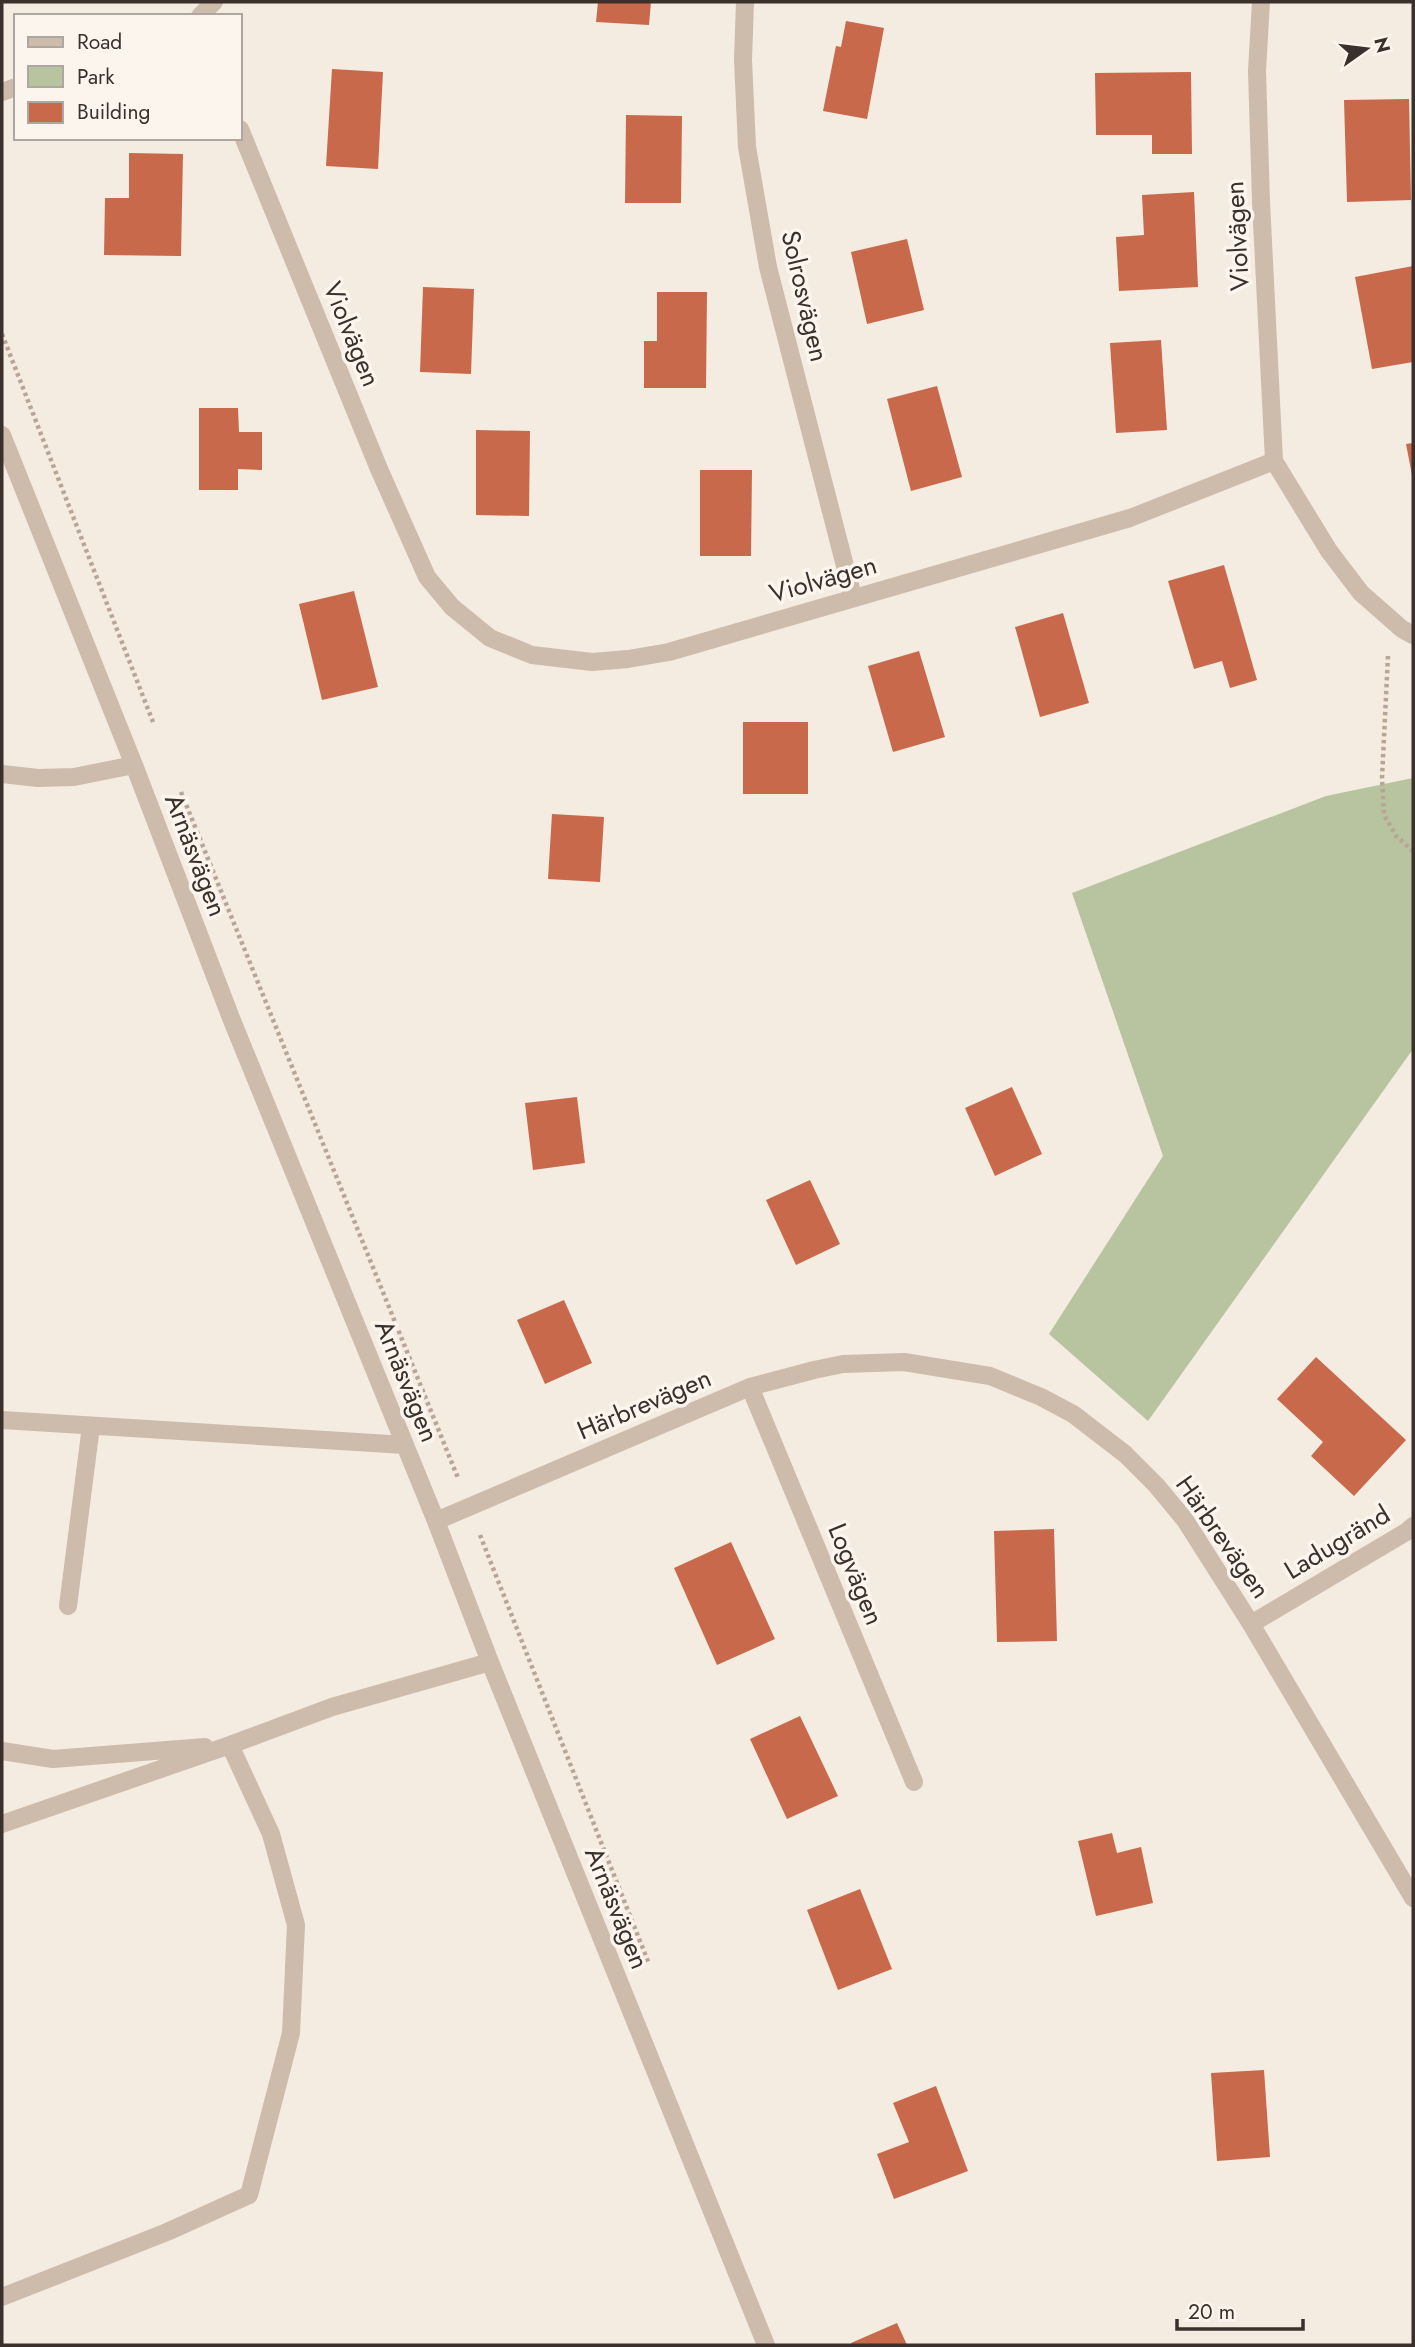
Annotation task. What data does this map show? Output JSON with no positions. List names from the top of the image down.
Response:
{
  "streets": {
    "street": [
      "Violvägen",
      "Solrosvägen",
      "Arnäsvägen",
      "Härbrevägen",
      "Ladugränd",
      "Logvägen"
    ]
  },
  "crossings": [
    ["Violvägen", "Solrosvägen"],
    ["Arnäsvägen", "Härbrevägen"],
    ["Härbrevägen", "Ladugränd"],
    ["Härbrevägen", "Logvägen"]
  ],
  "legend": ["Road", "Park", "Building"],
  "scale_bar": "20 m",
  "north": "right"
}
